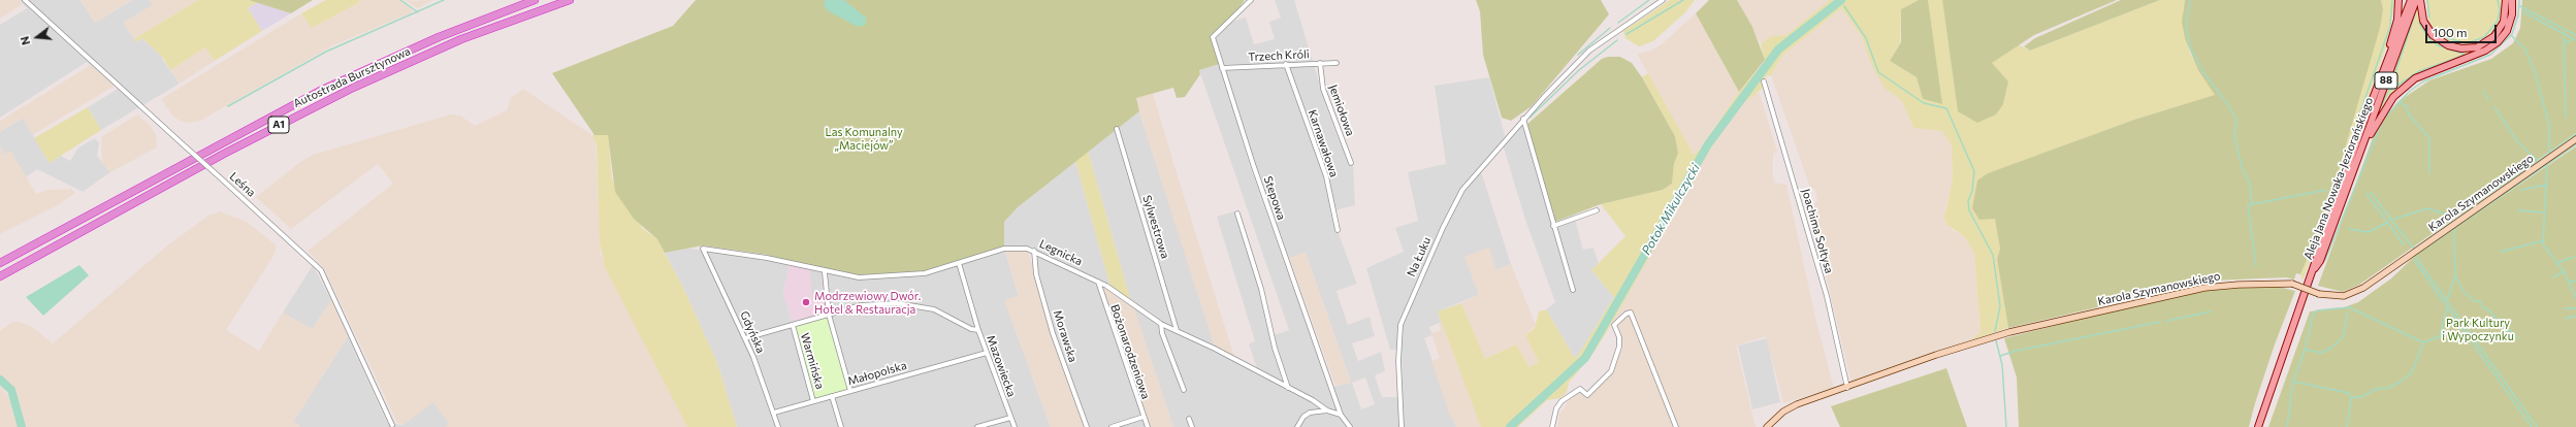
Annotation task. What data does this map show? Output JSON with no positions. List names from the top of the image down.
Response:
{
  "streets": {
    "highway": ["Autostrada Bursztynowa", "A1"],
    "main road": ["88", "Aleja Jana Nowaka-Jeziorańskiego"],
    "street": [
      "Trzech Króli",
      "Jemiołowa",
      "Karnawałowa",
      "Leśna",
      "Karola Szymanowskiego",
      "Stepowa",
      "Sylwestrowa",
      "Joachima Sołtysa",
      "Legnicka",
      "Na Łuku",
      "Gdyńska",
      "Morawska",
      "Bożonarodzeniowa",
      "Warmińska",
      "Mazowiecka",
      "Małopolska"
    ]
  },
  "crossings": [
    ["Trzech Króli", "Jemiołowa"],
    ["Trzech Króli", "Karnawałowa"],
    ["Trzech Króli", "Stepowa"],
    ["Karola Szymanowskiego", "Joachima Sołtysa"],
    ["Stepowa", "Legnicka"],
    ["Sylwestrowa", "Legnicka"],
    ["Legnicka", "Gdyńska"],
    ["Legnicka", "Morawska"],
    ["Legnicka", "Bożonarodzeniowa"],
    ["Gdyńska", "Mazowiecka"],
    ["Gdyńska", "Małopolska"],
    ["Warmińska", "Mazowiecka"],
    ["Warmińska", "Małopolska"],
    ["Mazowiecka", "Małopolska"]
  ],
  "water": ["Potok Mikulczycki"],
  "parks": ["Las Komunalny „Maciejów”", "Park Kultury i Wypoczynku"],
  "places": ["Modrzewiowy Dwór. Hotel & Restauracja"],
  "scale_bar": "100 m",
  "north": "left"
}
